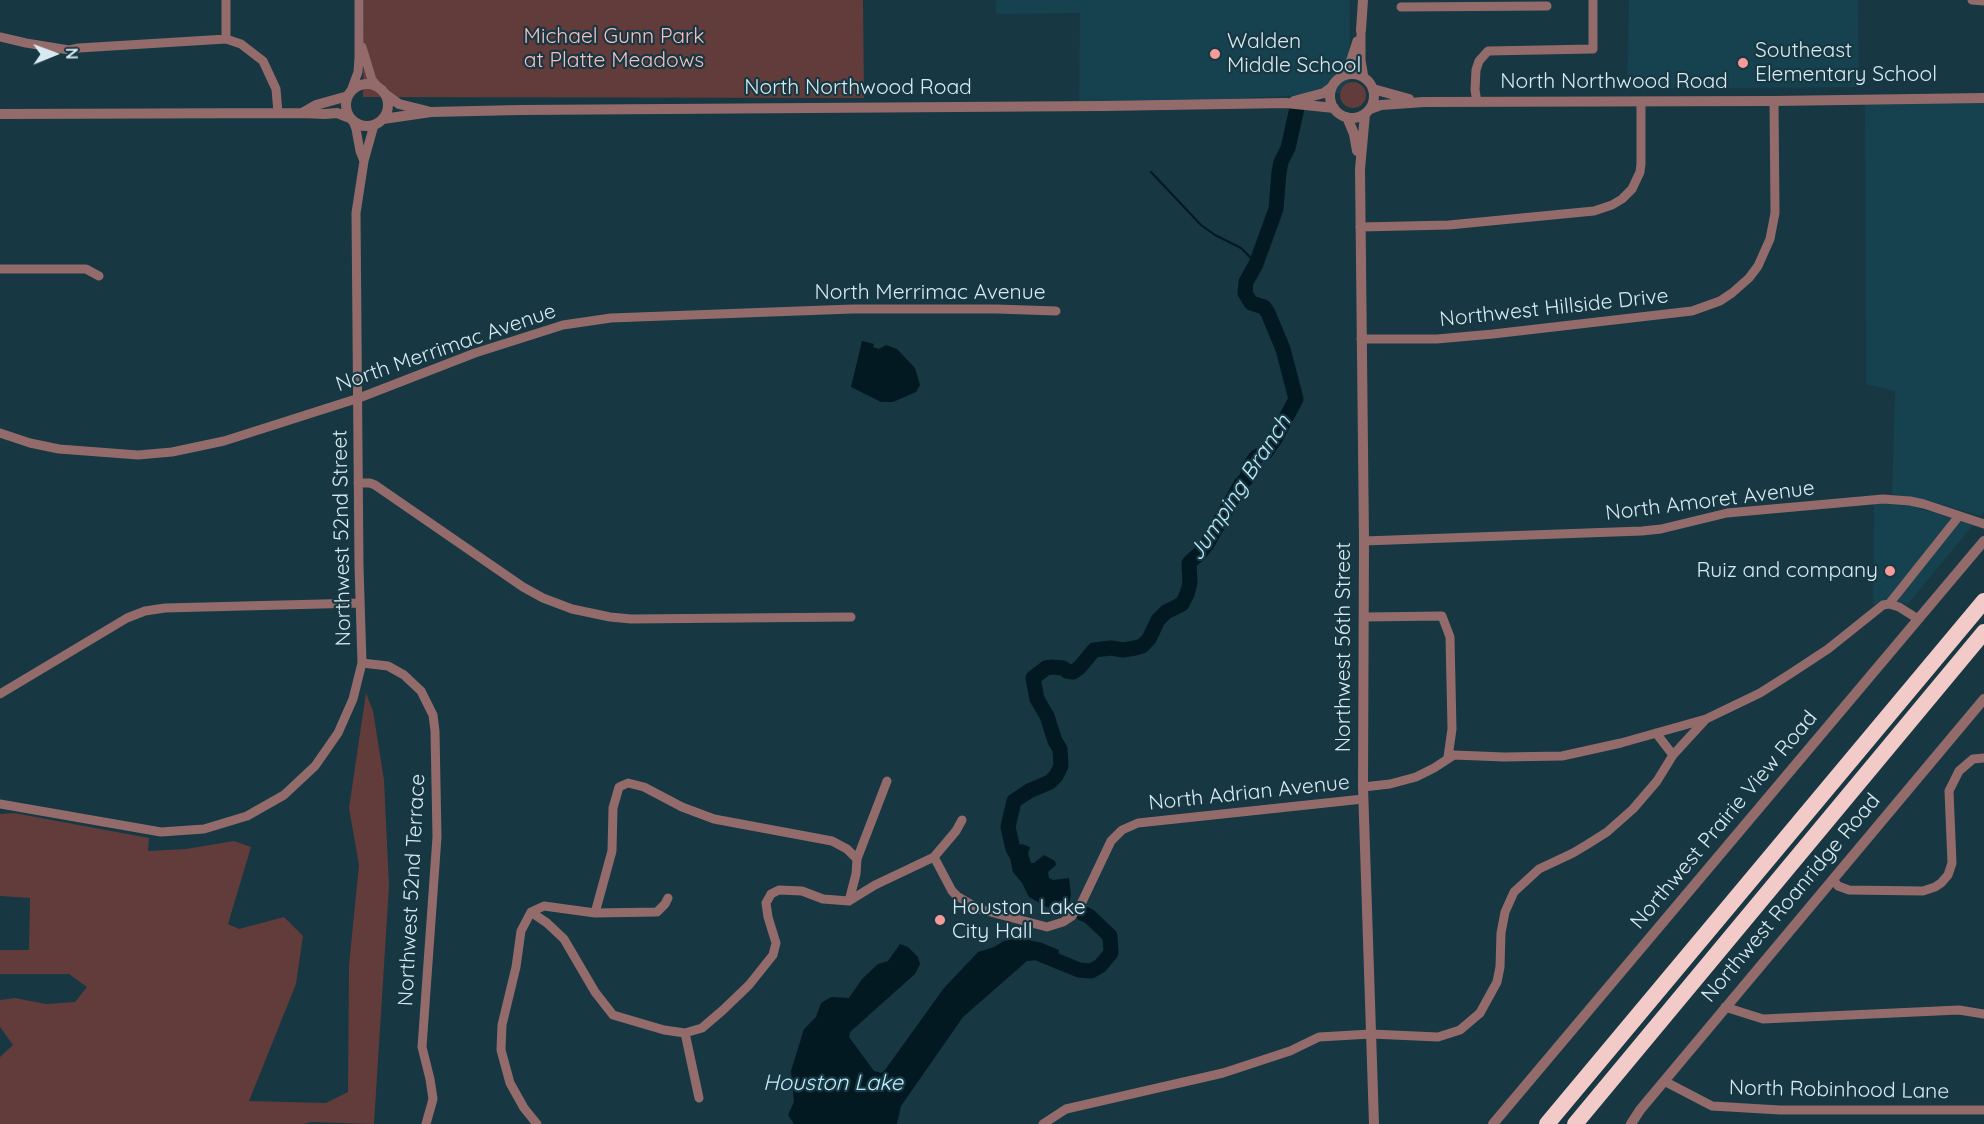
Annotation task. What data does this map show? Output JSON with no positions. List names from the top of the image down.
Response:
{
  "streets": {
    "street": [
      "North Northwood Road",
      "North Merrimac Avenue",
      "Northwest Hillside Drive",
      "North Amoret Avenue",
      "Northwest 52nd Street",
      "Northwest 56th Street",
      "North Adrian Avenue",
      "Northwest Prairie View Road",
      "Northwest 52nd Terrace",
      "Northwest Roanridge Road",
      "North Robinhood Lane"
    ]
  },
  "crossings": [
    ["North Northwood Road", "Northwest Hillside Drive"],
    ["North Northwood Road", "Northwest 52nd Street"],
    ["North Northwood Road", "Northwest 56th Street"],
    ["North Merrimac Avenue", "Northwest 52nd Street"],
    ["Northwest Hillside Drive", "Northwest 56th Street"],
    ["North Amoret Avenue", "Northwest 56th Street"],
    ["North Amoret Avenue", "North Adrian Avenue"],
    ["Northwest 52nd Street", "Northwest 52nd Terrace"],
    ["Northwest 56th Street", "North Adrian Avenue"],
    ["Northwest Roanridge Road", "North Robinhood Lane"]
  ],
  "water": ["Jumping Branch", "Houston Lake"],
  "parks": ["Michael Gunn Park at Platte Meadows"],
  "places": [
    "Walden Middle School",
    "Southeast Elementary School",
    "Ruiz and company",
    "Houston Lake City Hall"
  ],
  "north": "right"
}
